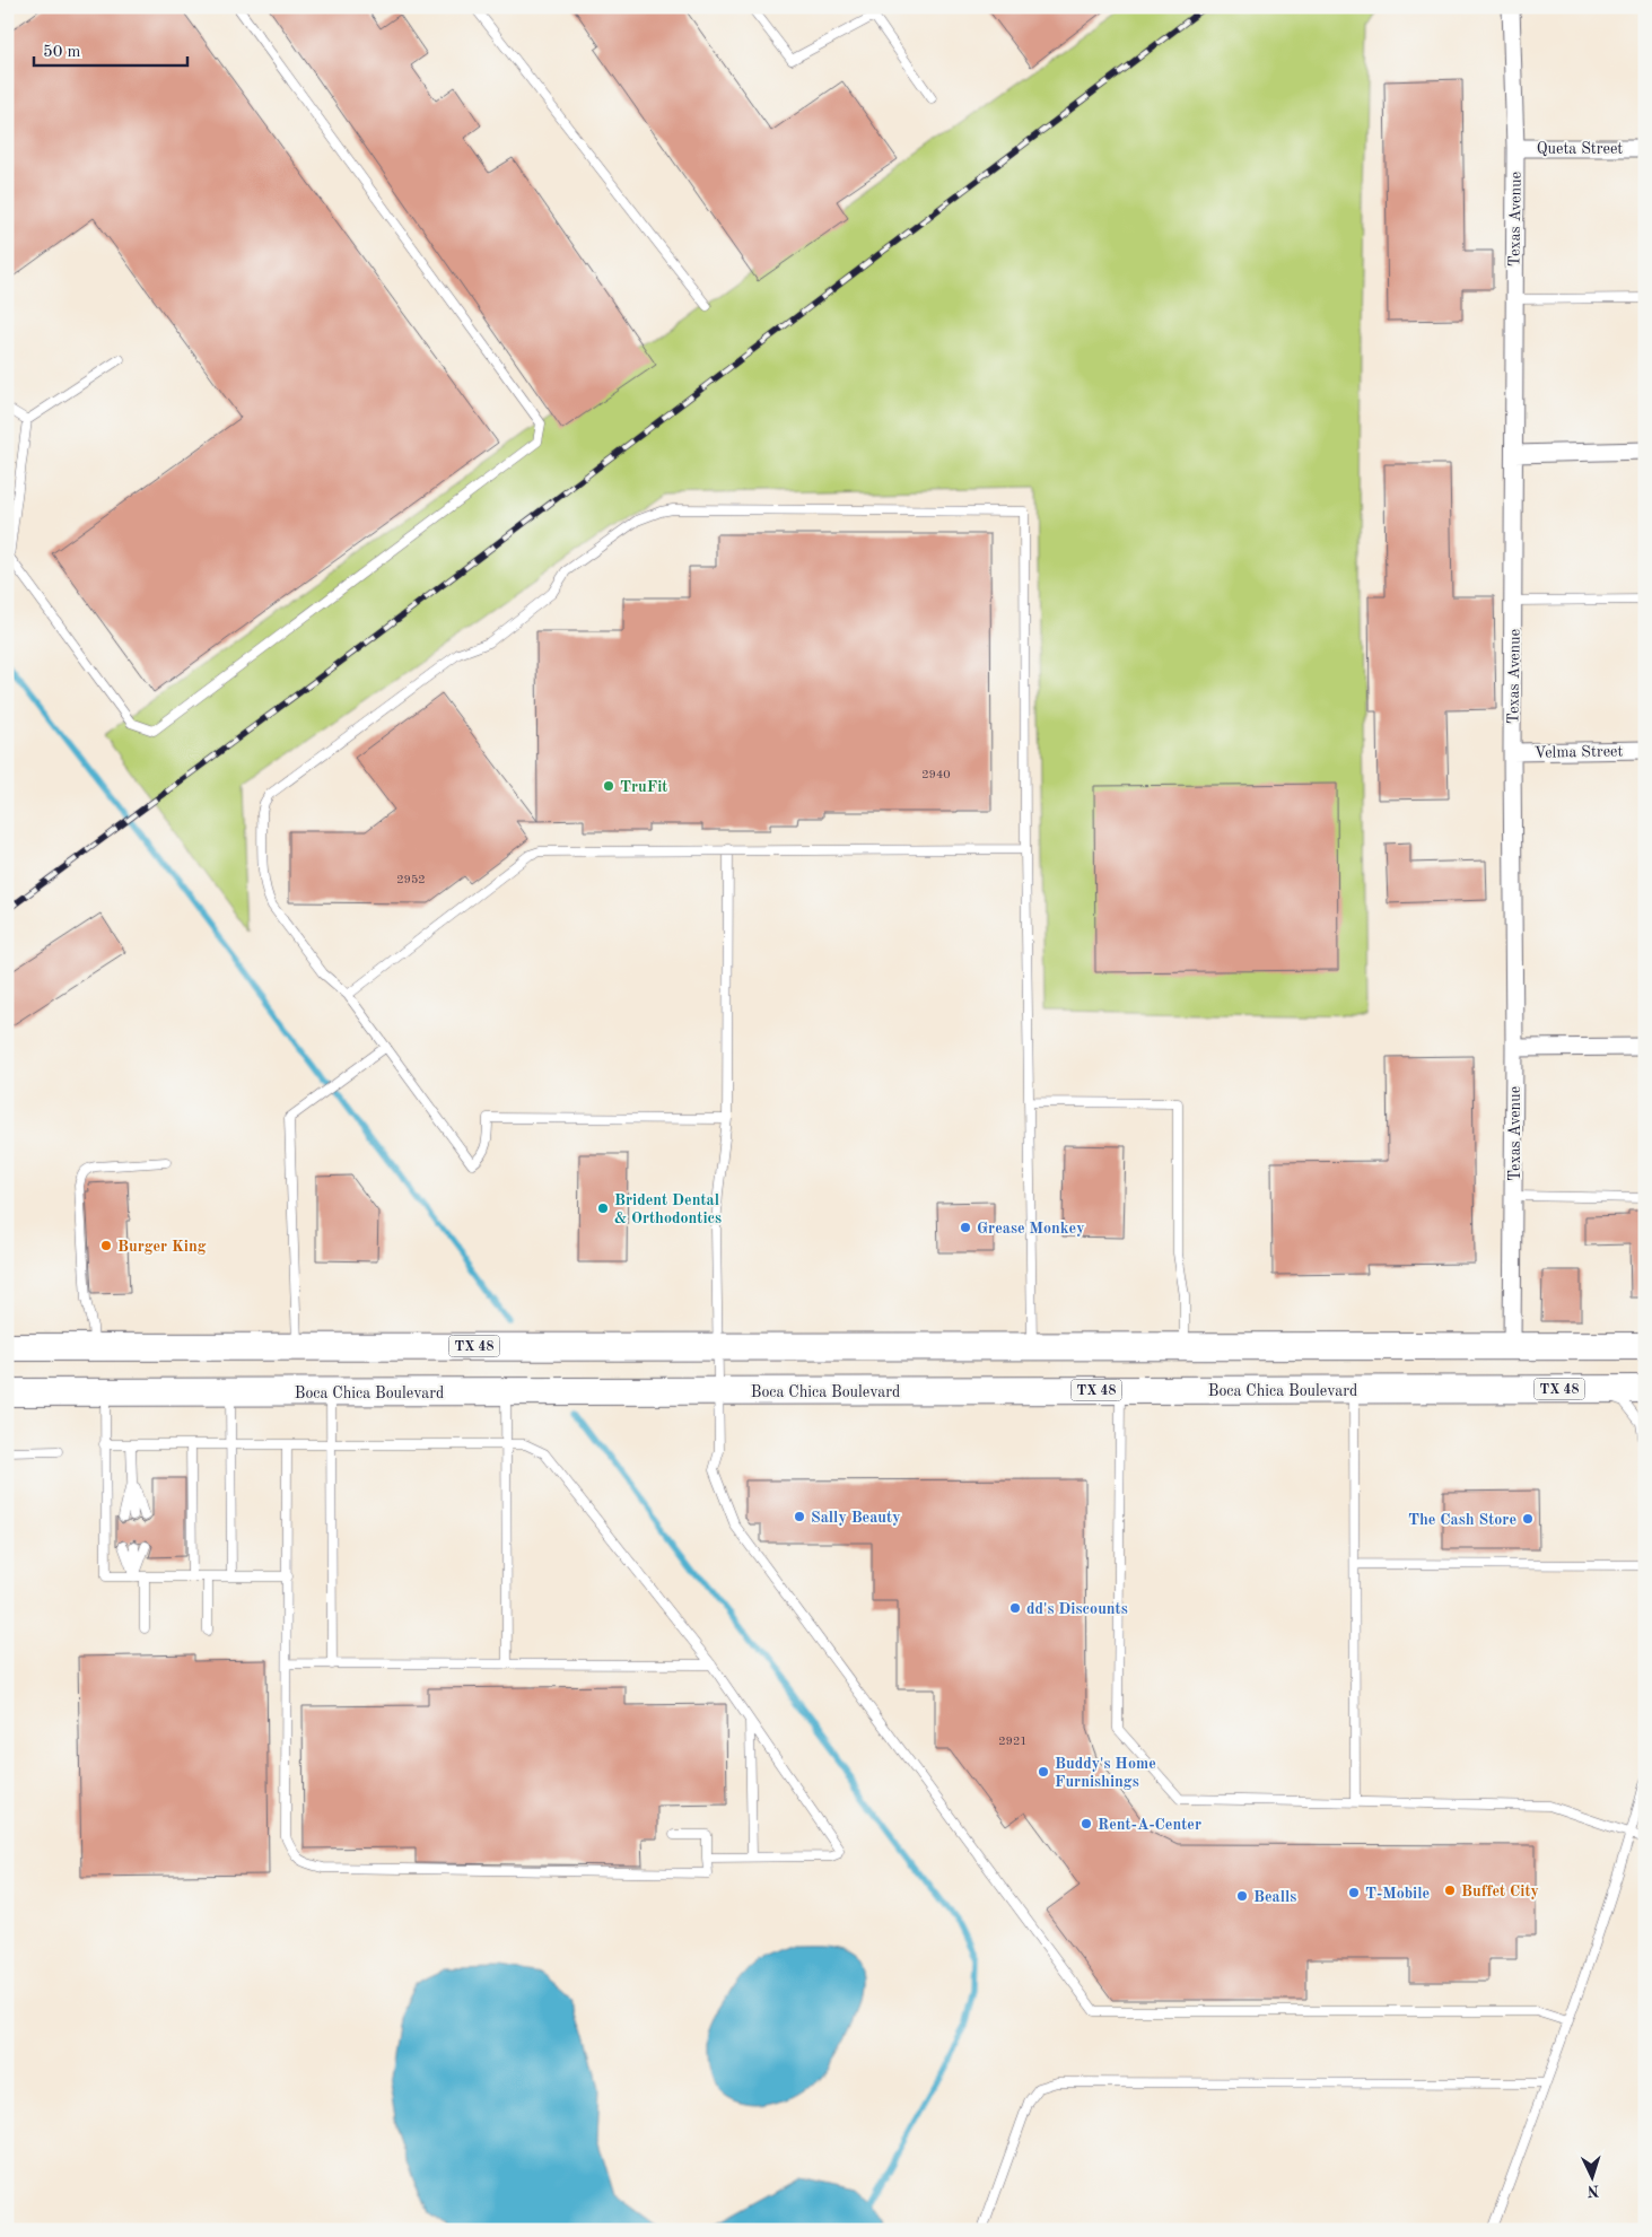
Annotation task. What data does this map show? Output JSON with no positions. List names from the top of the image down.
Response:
{
  "streets": {
    "main road": ["TX 48", "Boca Chica Boulevard"],
    "street": ["Queta Street", "Texas Avenue", "Velma Street"]
  },
  "crossings": [
    ["Queta Street", "Texas Avenue"],
    ["Texas Avenue", "Velma Street"],
    ["Texas Avenue", "TX 48"]
  ],
  "places": [
    "TruFit",
    "Brident Dental & Orthodontics",
    "Grease Monkey",
    "Burger King",
    "Sally Beauty",
    "The Cash Store",
    "dd's Discounts",
    "Buddy's Home Furnishings",
    "Rent-A-Center",
    "Buffet City",
    "T-Mobile",
    "Bealls"
  ],
  "house_numbers": ["2940", "2952", "2921"],
  "scale_bar": "50 m",
  "north": "bottom"
}
